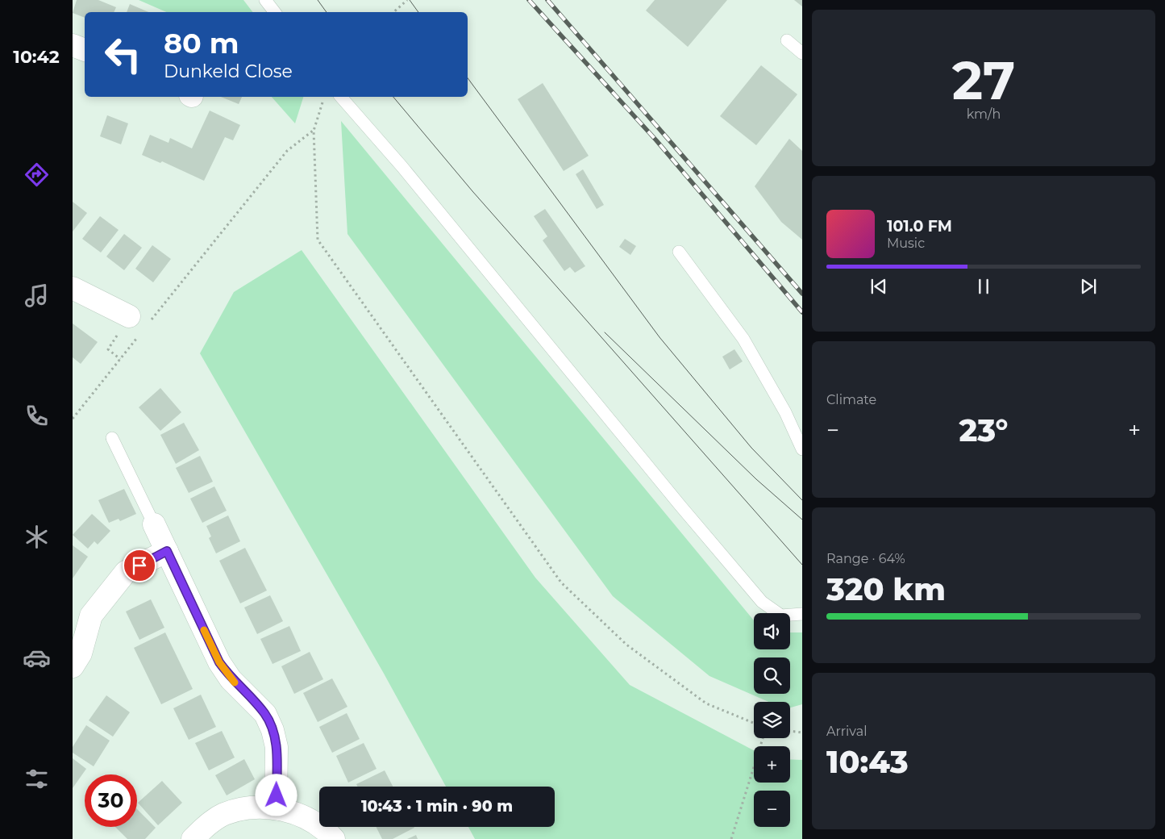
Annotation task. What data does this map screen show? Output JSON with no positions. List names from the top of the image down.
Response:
{
  "page": {
    "tabs": "10:42",
    "tile": [
      ["27", "km/h"],
      "Climate",
      ["Range · 64%", "320 km"],
      ["Arrival", "10:43"]
    ],
    "turn": ["80 m", "Dunkeld Close"],
    "song": ["101.0 FM", "Music"],
    "heat": ["−", "23°", "+"],
    "map_buttons": ["+", "−"],
    "limit": "30",
    "trip": "10:43 · 1 min · 90 m"
  }
}
